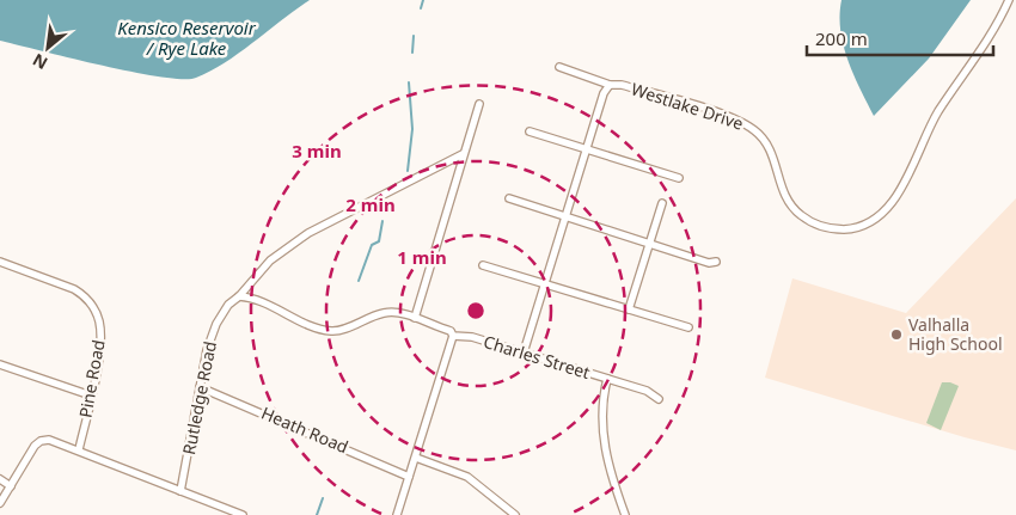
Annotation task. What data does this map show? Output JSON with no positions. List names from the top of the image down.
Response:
{
  "streets": {
    "street": [
      "Westlake Drive",
      "Charles Street",
      "Pine Road",
      "Rutledge Road",
      "Heath Road"
    ]
  },
  "crossings": [
    ["Westlake Drive", "Charles Street"],
    ["Charles Street", "Rutledge Road"],
    ["Rutledge Road", "Heath Road"]
  ],
  "water": ["Kensico Reservoir / Rye Lake"],
  "places": ["Valhalla High School"],
  "scale_bar": "200 m",
  "north": "bottom left",
  "rings": ["3 min", "2 min", "1 min"]
}
